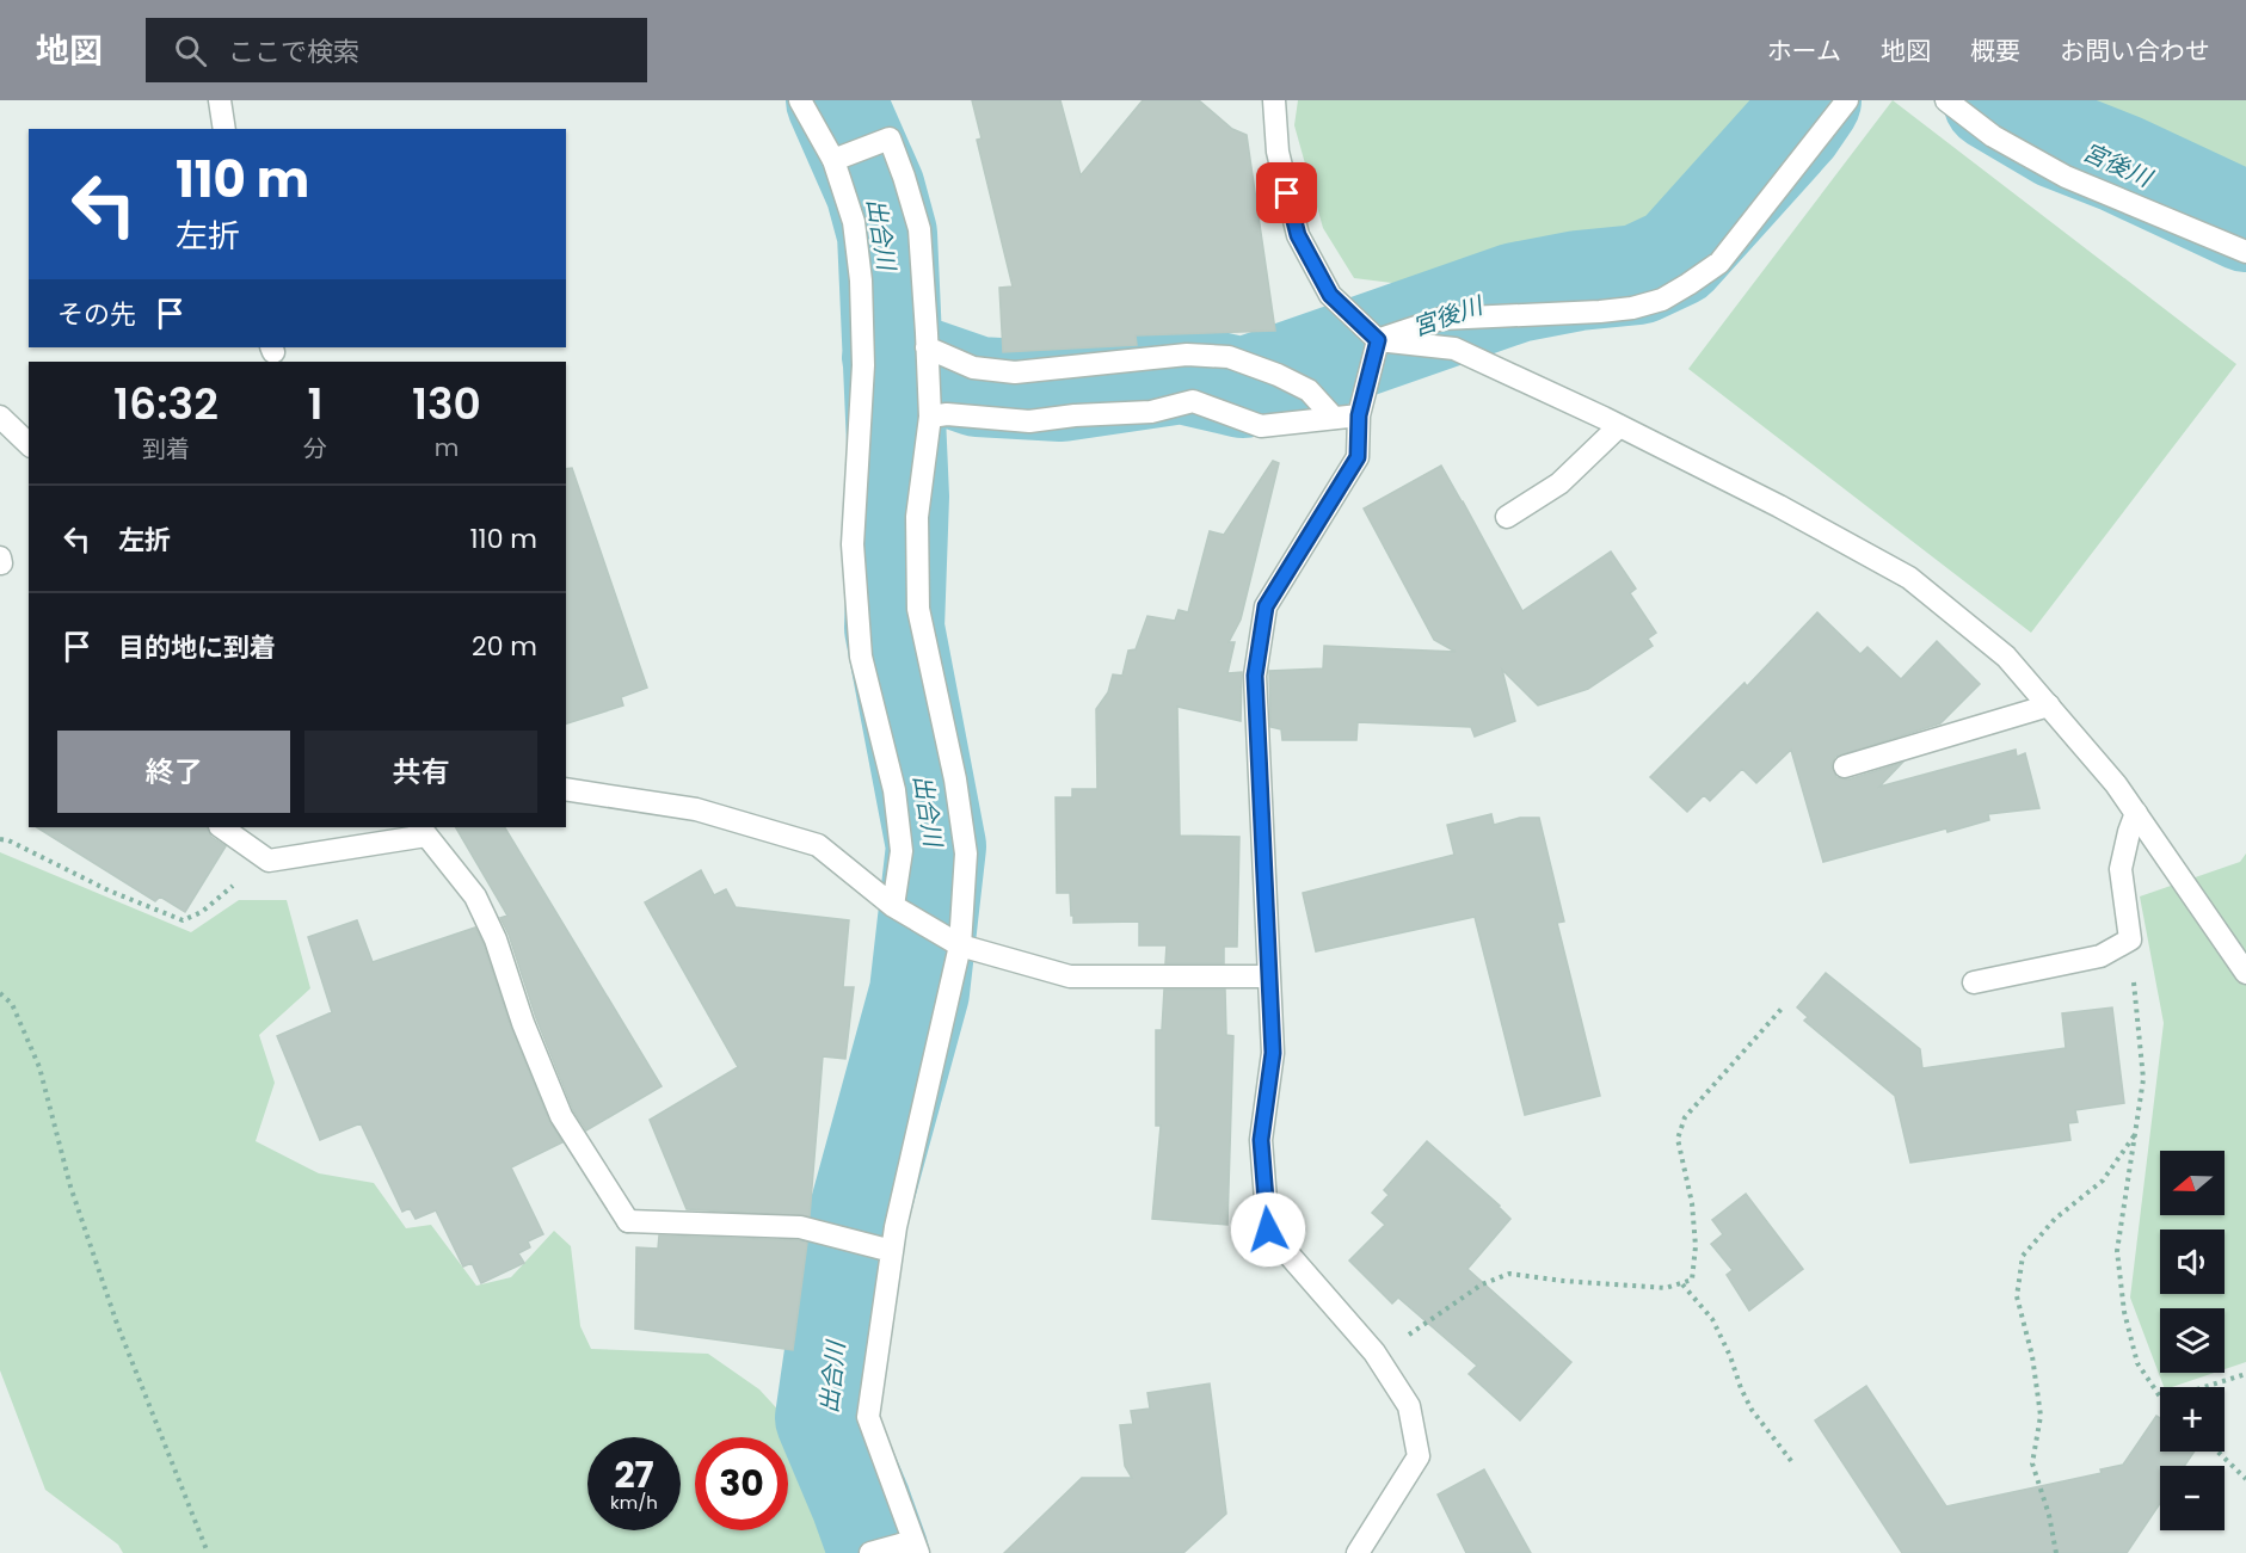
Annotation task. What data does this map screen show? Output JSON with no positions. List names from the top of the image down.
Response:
{
  "water": ["宮後川", "出合川"],
  "north": "left",
  "page": {
    "header": "地図",
    "search": "ここで検索",
    "nav": [
      "ホーム",
      "地図",
      "概要",
      "お問い合わせ"
    ],
    "turn": ["110 m", "左折"],
    "then": "その先",
    "eta": [
      "16:32",
      "到着",
      "1",
      "分",
      "130",
      "m"
    ],
    "list": [
      {
        "name": "左折",
        "value": "110 m"
      },
      {
        "name": "目的地に到着",
        "value": "20 m"
      }
    ],
    "buttons": ["終了", "共有"],
    "map_buttons": ["+", "−"],
    "speed": "27 km/h",
    "limit": "30"
  }
}
